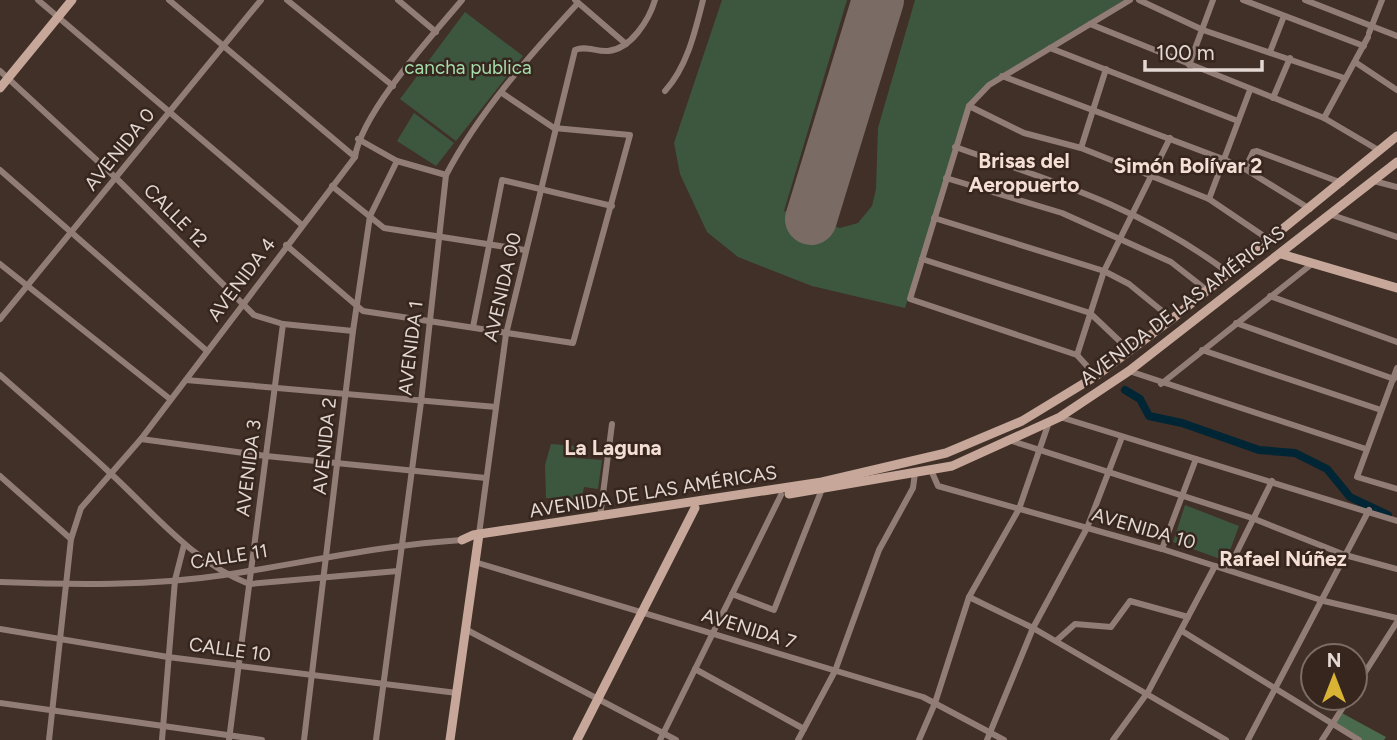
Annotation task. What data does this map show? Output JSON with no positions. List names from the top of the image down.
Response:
{
  "streets": {
    "main road": ["AVENIDA DE LAS AMÉRICAS"],
    "street": [
      "AVENIDA 0",
      "CALLE 12",
      "AVENIDA 4",
      "AVENIDA 00",
      "AVENIDA 1",
      "AVENIDA 2",
      "AVENIDA 3",
      "AVENIDA 10",
      "CALLE 11",
      "AVENIDA 7",
      "CALLE 10"
    ]
  },
  "crossings": [
    ["AVENIDA 0", "CALLE 12"],
    ["CALLE 12", "AVENIDA 4"],
    ["CALLE 12", "AVENIDA 2"],
    ["CALLE 12", "AVENIDA 3"],
    ["AVENIDA 4", "CALLE 11"],
    ["AVENIDA 4", "CALLE 10"],
    ["AVENIDA 00", "AVENIDA DE LAS AMÉRICAS"],
    ["AVENIDA DE LAS AMÉRICAS", "AVENIDA 10"],
    ["AVENIDA DE LAS AMÉRICAS", "CALLE 11"],
    ["AVENIDA DE LAS AMÉRICAS", "AVENIDA 7"],
    ["AVENIDA 1", "CALLE 11"],
    ["AVENIDA 1", "CALLE 10"],
    ["AVENIDA 2", "CALLE 11"],
    ["AVENIDA 2", "CALLE 10"],
    ["AVENIDA 3", "CALLE 11"],
    ["AVENIDA 3", "CALLE 10"]
  ],
  "districts": [
    "Brisas del Aeropuerto",
    "Simón Bolívar 2",
    "La Laguna",
    "Rafael Núñez"
  ],
  "parks": ["cancha publica"],
  "scale_bar": "100 m",
  "north": "top"
}
